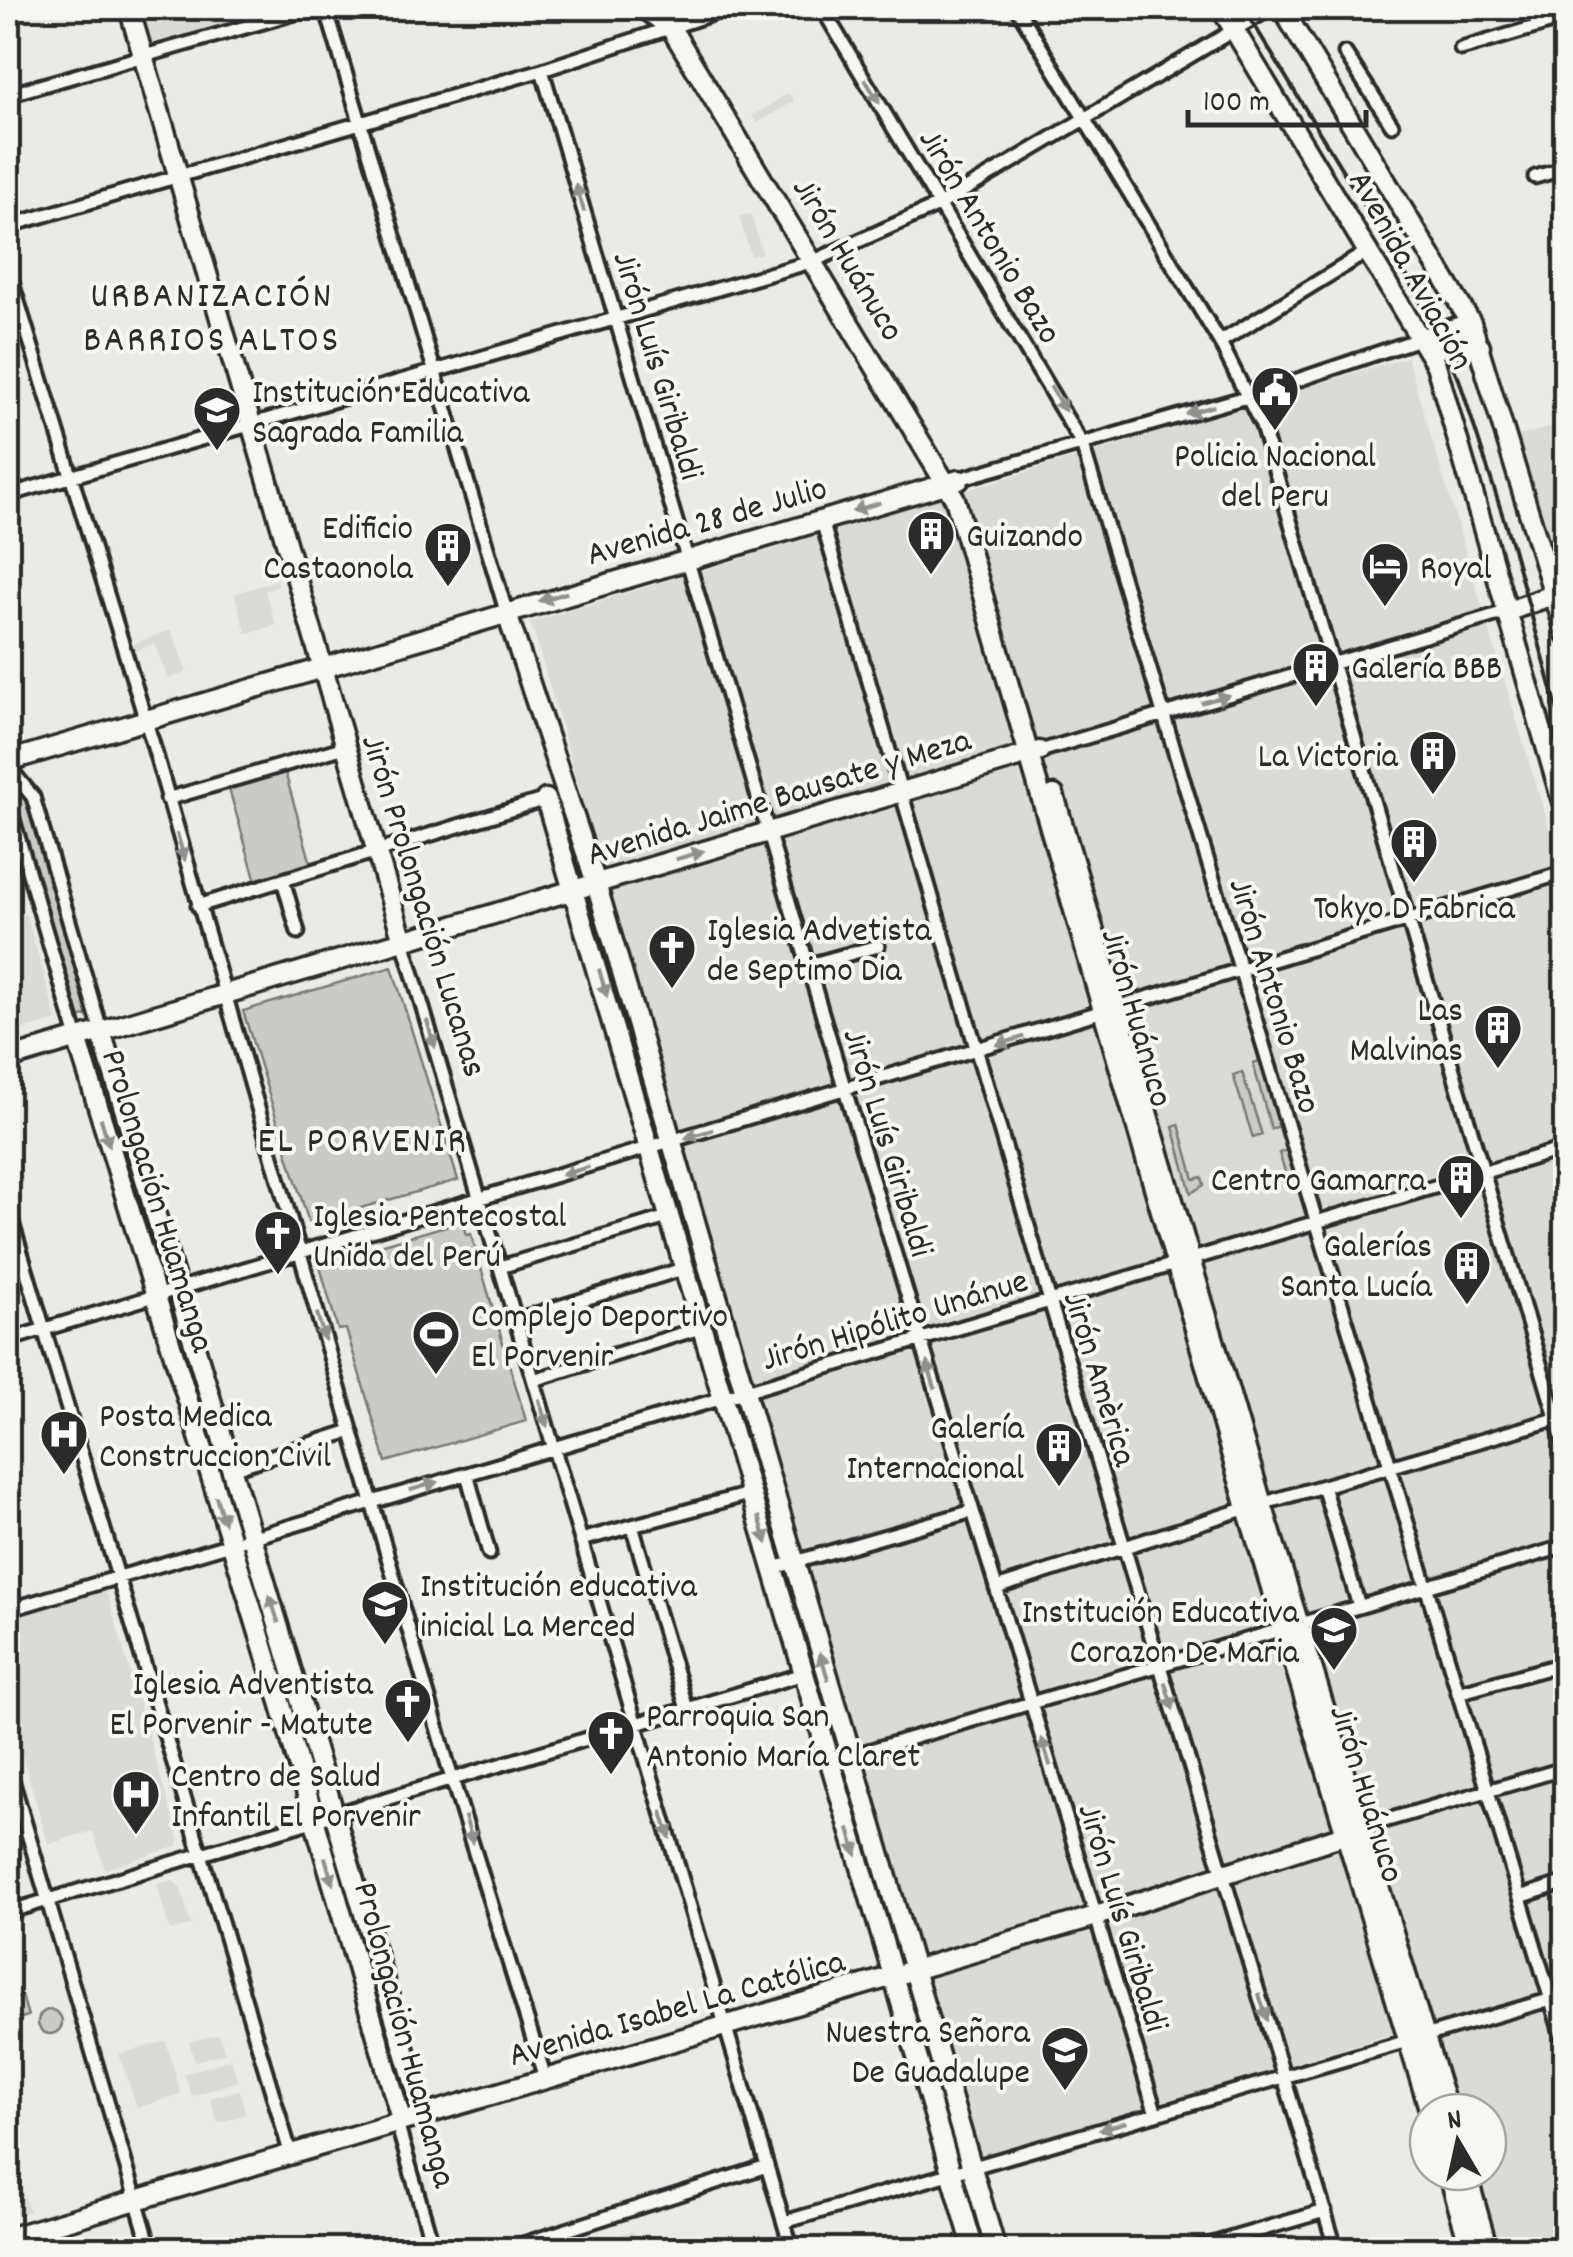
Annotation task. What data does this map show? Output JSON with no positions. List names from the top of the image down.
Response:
{
  "streets": {
    "street": [
      "Jirón Antonio Bazo",
      "Jirón Huánuco",
      "Avenida Aviación",
      "Jirón Luís Giribaldi",
      "Avenida 28 de Julio",
      "Avenida Jaime Bausate y Meza",
      "Jirón Prolongación Lucanas",
      "Prolongación Huamanga",
      "Jirón Hipólito Unánue",
      "Jirón Amèrica",
      "Avenida Isabel La Católica"
    ]
  },
  "crossings": [
    ["Jirón Antonio Bazo", "Avenida 28 de Julio"],
    ["Jirón Antonio Bazo", "Avenida Jaime Bausate y Meza"],
    ["Jirón Antonio Bazo", "Jirón Hipólito Unánue"],
    ["Jirón Antonio Bazo", "Avenida Isabel La Católica"],
    ["Jirón Huánuco", "Avenida 28 de Julio"],
    ["Jirón Huánuco", "Avenida Jaime Bausate y Meza"],
    ["Jirón Huánuco", "Jirón Hipólito Unánue"],
    ["Jirón Huánuco", "Avenida Isabel La Católica"],
    ["Avenida Aviación", "Avenida 28 de Julio"],
    ["Avenida Aviación", "Avenida Jaime Bausate y Meza"],
    ["Jirón Luís Giribaldi", "Avenida 28 de Julio"],
    ["Jirón Luís Giribaldi", "Avenida Jaime Bausate y Meza"],
    ["Jirón Luís Giribaldi", "Jirón Hipólito Unánue"],
    ["Jirón Luís Giribaldi", "Avenida Isabel La Católica"],
    ["Avenida 28 de Julio", "Jirón Prolongación Lucanas"],
    ["Avenida 28 de Julio", "Prolongación Huamanga"],
    ["Avenida 28 de Julio", "Jirón Amèrica"],
    ["Avenida Jaime Bausate y Meza", "Jirón Prolongación Lucanas"],
    ["Avenida Jaime Bausate y Meza", "Prolongación Huamanga"],
    ["Avenida Jaime Bausate y Meza", "Jirón Amèrica"],
    ["Jirón Prolongación Lucanas", "Jirón Hipólito Unánue"],
    ["Jirón Prolongación Lucanas", "Avenida Isabel La Católica"],
    ["Prolongación Huamanga", "Jirón Hipólito Unánue"],
    ["Prolongación Huamanga", "Avenida Isabel La Católica"],
    ["Jirón Hipólito Unánue", "Jirón Amèrica"],
    ["Jirón Amèrica", "Avenida Isabel La Católica"]
  ],
  "districts": ["URBANIZACIÓN BARRIOS ALTOS", "EL PORVENIR"],
  "places": {
    "public building": ["Policia Nacional del Peru"],
    "school or university": [
      "Institución Educativa Sagrada Familia",
      "Institución educativa inicial La Merced",
      "Institución Educativa Corazon De Maria",
      "Nuestra Señora De Guadalupe"
    ],
    "building": [
      "Guizando",
      "Edificio Castaonola",
      "Galería BBB",
      "La Victoria",
      "Tokyo D Fabrica",
      "Las Malvinas",
      "Centro Gamarra",
      "Galerías Santa Lucía",
      "Galería Internacional"
    ],
    "hotel": ["Royal"],
    "church": [
      "Iglesia Advetista de Septimo Dia",
      "Iglesia Pentecostal Unida del Perú",
      "Iglesia Adventista El Porvenir - Matute",
      "Parroquia San Antonio María Claret"
    ],
    "sports": ["Complejo Deportivo El Porvenir"],
    "hospital": ["Posta Medica Construccion Civil", "Centro de Salud Infantil El Porvenir"]
  },
  "scale_bar": "100 m",
  "north": "top"
}
